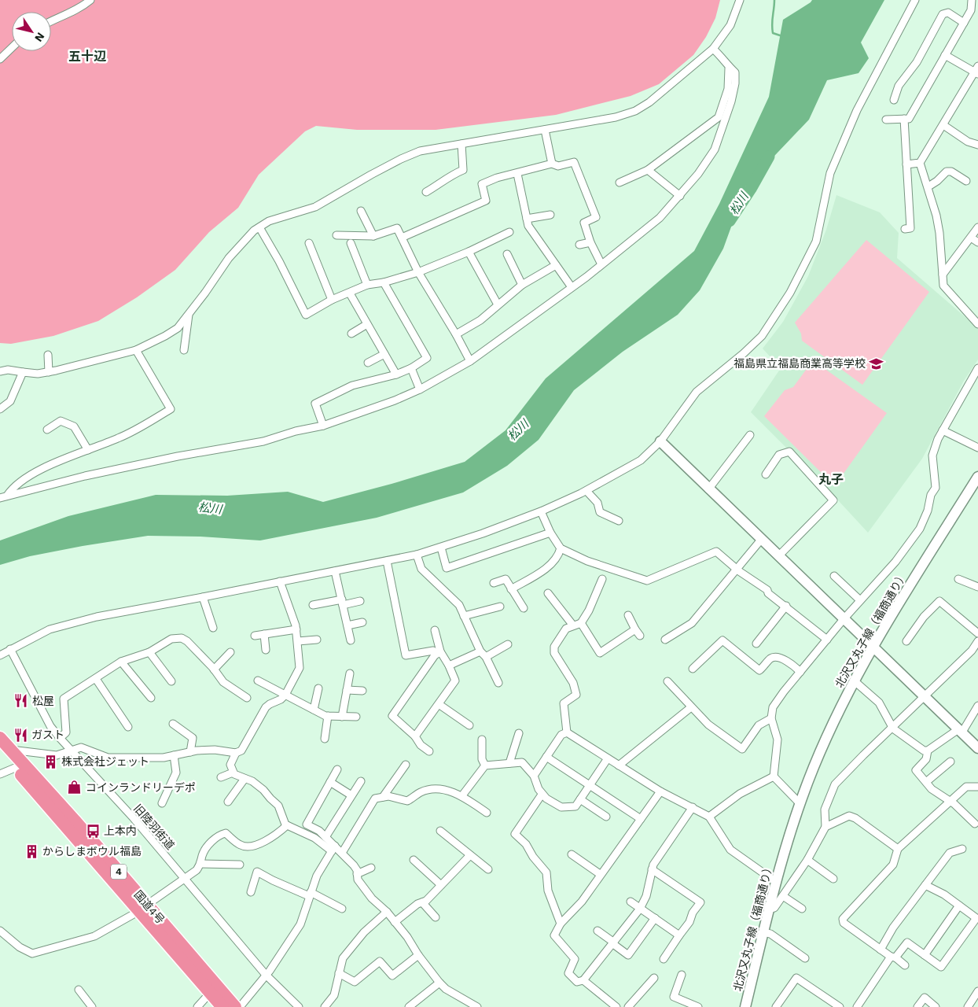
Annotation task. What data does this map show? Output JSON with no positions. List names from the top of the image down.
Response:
{
  "streets": {
    "highway": ["4", "国道4号"],
    "street": ["北沢又丸子線（福商通り）", "旧陸羽街道"]
  },
  "districts": ["五十辺", "丸子"],
  "water": ["松川"],
  "places": {
    "school or university": ["福島県立福島商業高等学校"],
    "restaurant": ["松屋", "ガスト"],
    "building": ["株式会社ジェット", "からしまボウル福島"],
    "shop": ["コインランドリーデポ"],
    "bus stop": ["上本内"]
  },
  "north": "bottom right"
}
